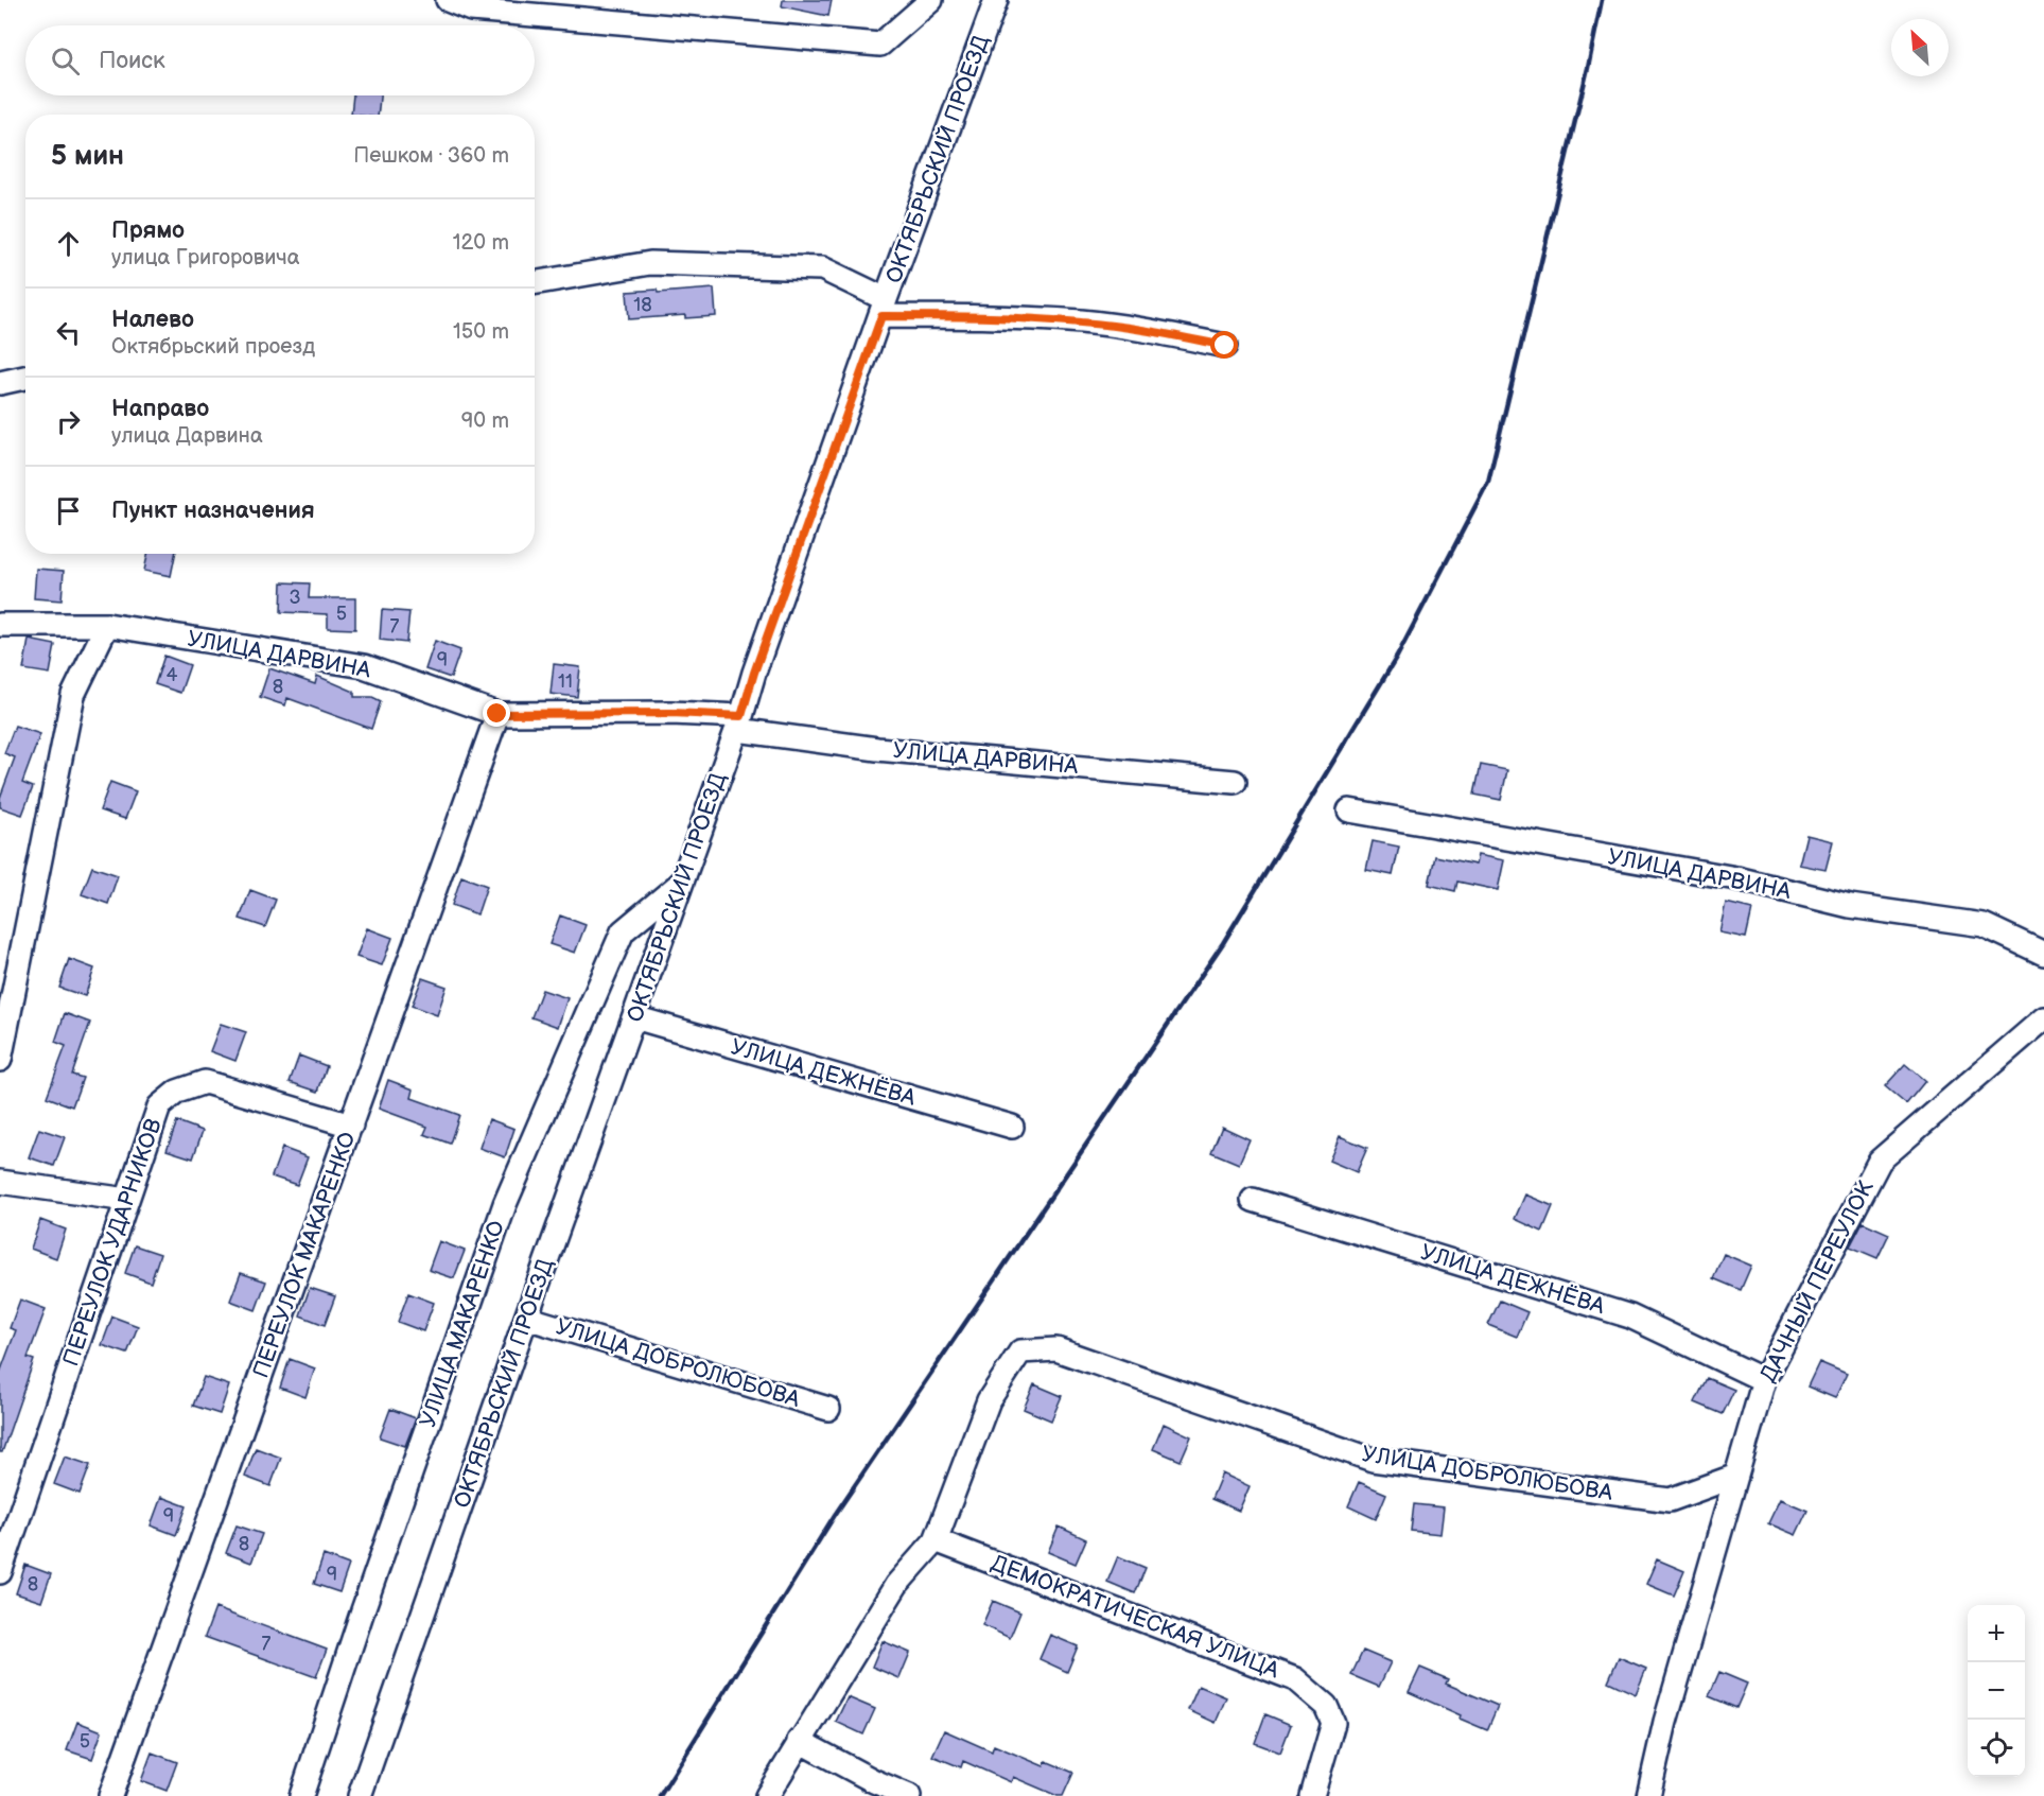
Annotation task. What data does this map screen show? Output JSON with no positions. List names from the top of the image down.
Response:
{
  "streets": {
    "street": [
      "ОКТЯБРЬСКИЙ ПРОЕЗД",
      "УЛИЦА ДАРВИНА",
      "УЛИЦА ДЕЖНЁВА",
      "ПЕРЕУЛОК УДАРНИКОВ",
      "ПЕРЕУЛОК МАКАРЕНКО",
      "ДАЧНЫЙ ПЕРЕУЛОК",
      "УЛИЦА МАКАРЕНКО",
      "УЛИЦА ДОБРОЛЮБОВА",
      "ДЕМОКРАТИЧЕСКАЯ УЛИЦА"
    ]
  },
  "crossings": [
    ["ОКТЯБРЬСКИЙ ПРОЕЗД", "УЛИЦА ДАРВИНА"],
    ["ОКТЯБРЬСКИЙ ПРОЕЗД", "УЛИЦА ДЕЖНЁВА"],
    ["ОКТЯБРЬСКИЙ ПРОЕЗД", "УЛИЦА МАКАРЕНКО"],
    ["ОКТЯБРЬСКИЙ ПРОЕЗД", "УЛИЦА ДОБРОЛЮБОВА"],
    ["УЛИЦА ДАРВИНА", "ПЕРЕУЛОК МАКАРЕНКО"],
    ["УЛИЦА ДЕЖНЁВА", "ДАЧНЫЙ ПЕРЕУЛОК"],
    ["ПЕРЕУЛОК УДАРНИКОВ", "ПЕРЕУЛОК МАКАРЕНКО"],
    ["ДАЧНЫЙ ПЕРЕУЛОК", "УЛИЦА ДОБРОЛЮБОВА"],
    ["УЛИЦА ДОБРОЛЮБОВА", "ДЕМОКРАТИЧЕСКАЯ УЛИЦА"]
  ],
  "house_numbers": [
    "18",
    "3",
    "5",
    "7",
    "9",
    "4",
    "11",
    "8",
    "9",
    "8",
    "9",
    "8",
    "7",
    "5"
  ],
  "north": "top left",
  "page": {
    "search": "Поиск",
    "heading": ["5 мин", "Пешком · 360 m"],
    "list": [
      ["Прямо", "улица Григоровича", "120 m"],
      ["Налево", "Октябрьский проезд", "150 m"],
      ["Направо", "улица Дарвина", "90 m"],
      "Пункт назначения"
    ],
    "map_buttons": ["+", "−"]
  }
}
